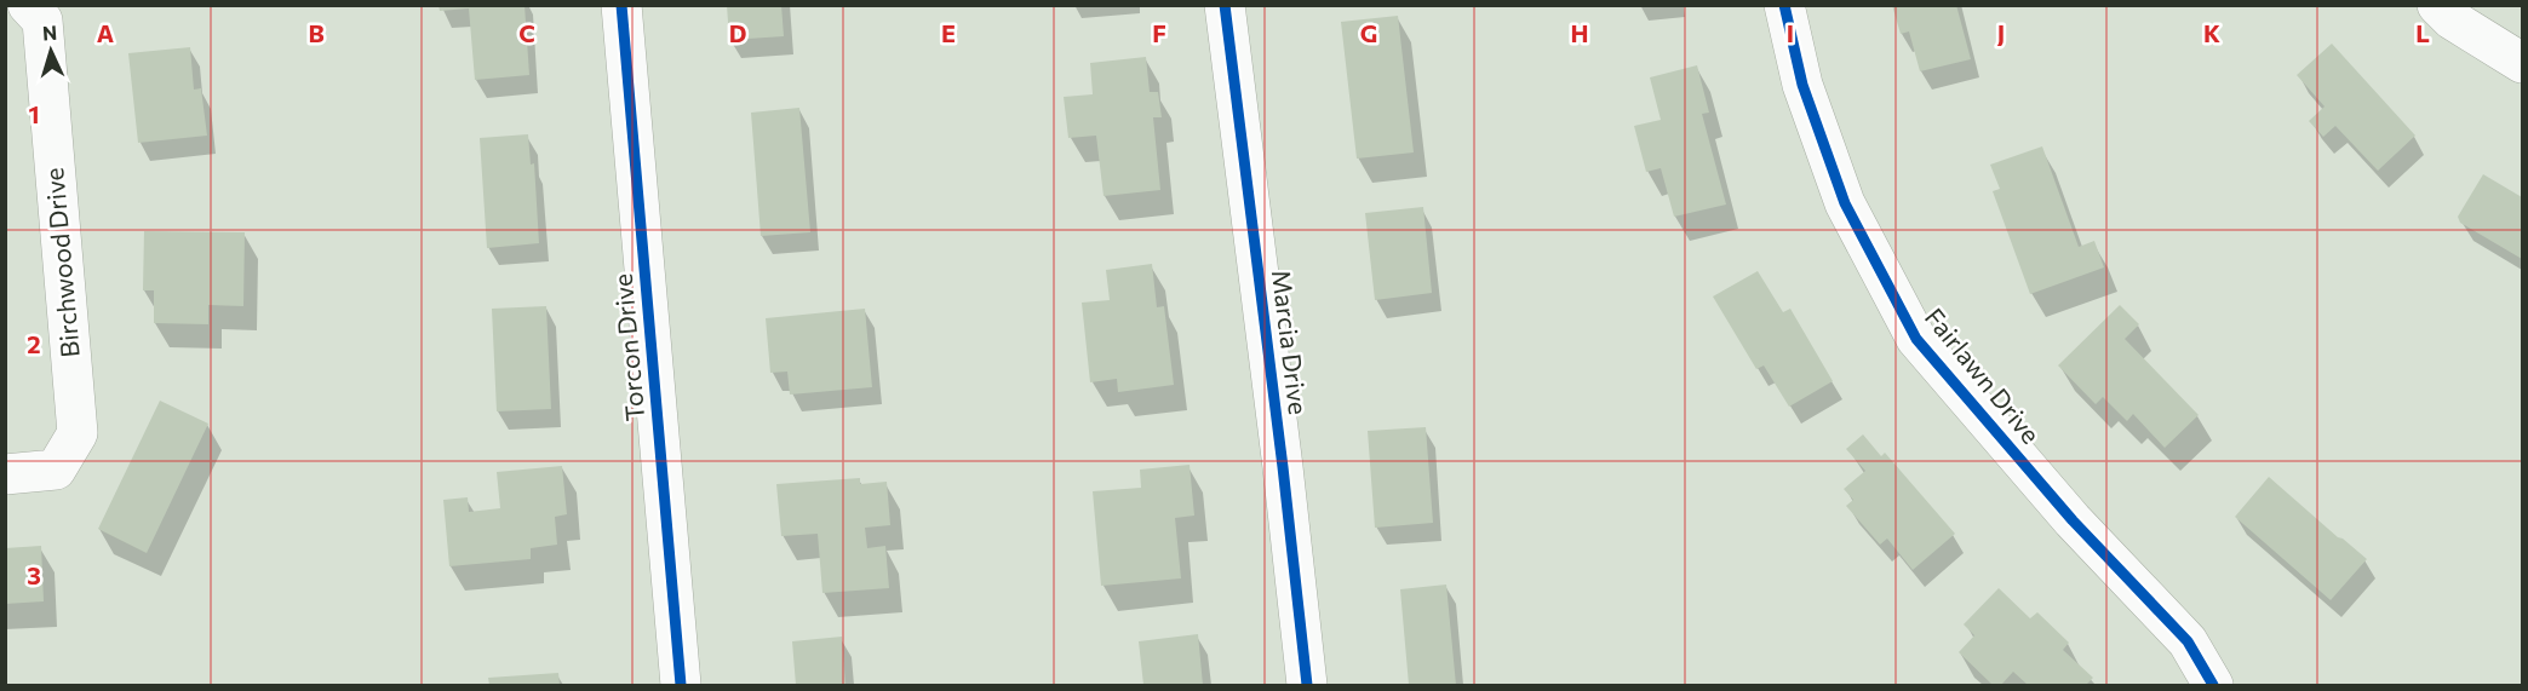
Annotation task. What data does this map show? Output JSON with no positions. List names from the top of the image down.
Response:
{
  "streets": {
    "street": [
      "Birchwood Drive",
      "Marcia Drive",
      "Torcon Drive",
      "Fairlawn Drive"
    ]
  },
  "north": "top",
  "grid": {
    "columns": [
      "A",
      "B",
      "C",
      "D",
      "E",
      "F",
      "G",
      "H",
      "I",
      "J",
      "K",
      "L"
    ],
    "rows": ["1", "2", "3"]
  }
}
